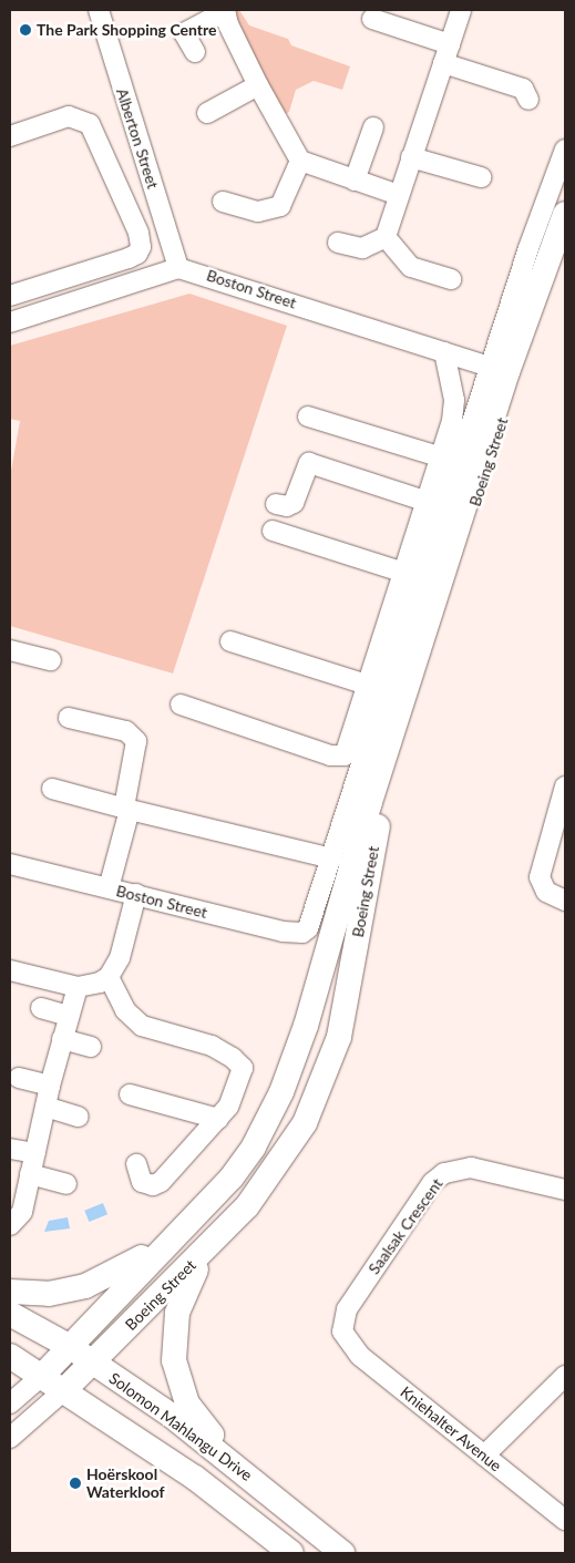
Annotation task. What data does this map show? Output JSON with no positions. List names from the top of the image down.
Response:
{
  "streets": {
    "main road": ["Boeing Street", "Solomon Mahlangu Drive"],
    "street": [
      "Alberton Street",
      "Boston Street",
      "Saalsak Crescent",
      "Kniehalter Avenue"
    ]
  },
  "crossings": [
    ["Alberton Street", "Boston Street"],
    ["Boston Street", "Boeing Street"],
    ["Boeing Street", "Solomon Mahlangu Drive"],
    ["Saalsak Crescent", "Kniehalter Avenue"]
  ],
  "places": ["The Park Shopping Centre", "Hoërskool Waterkloof"]
}
